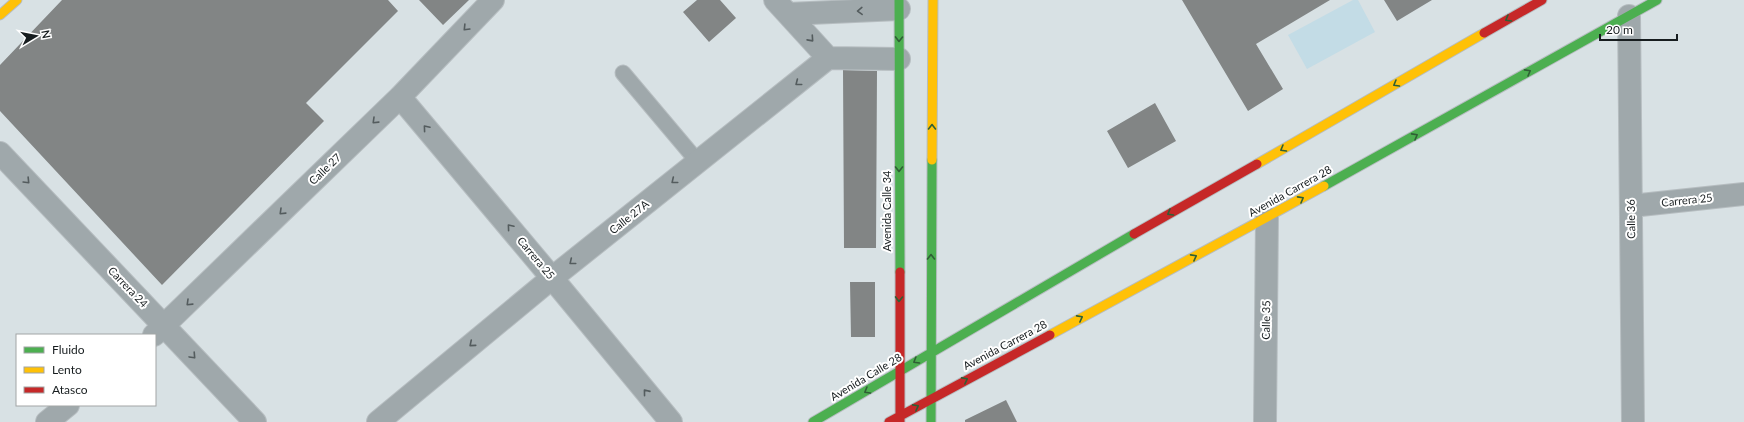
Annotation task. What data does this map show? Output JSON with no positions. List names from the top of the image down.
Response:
{
  "streets": {
    "main road": ["Avenida Carrera 28", "Avenida Calle 34", "Avenida Calle 28"],
    "street": [
      "Calle 27",
      "Carrera 25",
      "Calle 27A",
      "Calle 36",
      "Carrera 24",
      "Calle 35"
    ]
  },
  "crossings": [
    ["Calle 27", "Carrera 25"],
    ["Calle 27", "Carrera 24"],
    ["Avenida Carrera 28", "Calle 36"],
    ["Avenida Carrera 28", "Calle 35"],
    ["Carrera 25", "Calle 27A"],
    ["Carrera 25", "Calle 36"],
    ["Avenida Calle 34", "Avenida Calle 28"]
  ],
  "one_way": [
    "Calle 27",
    "Carrera 25",
    "Calle 27A",
    "Carrera 24"
  ],
  "legend": ["Fluido", "Lento", "Atasco"],
  "scale_bar": "20 m",
  "north": "right"
}
